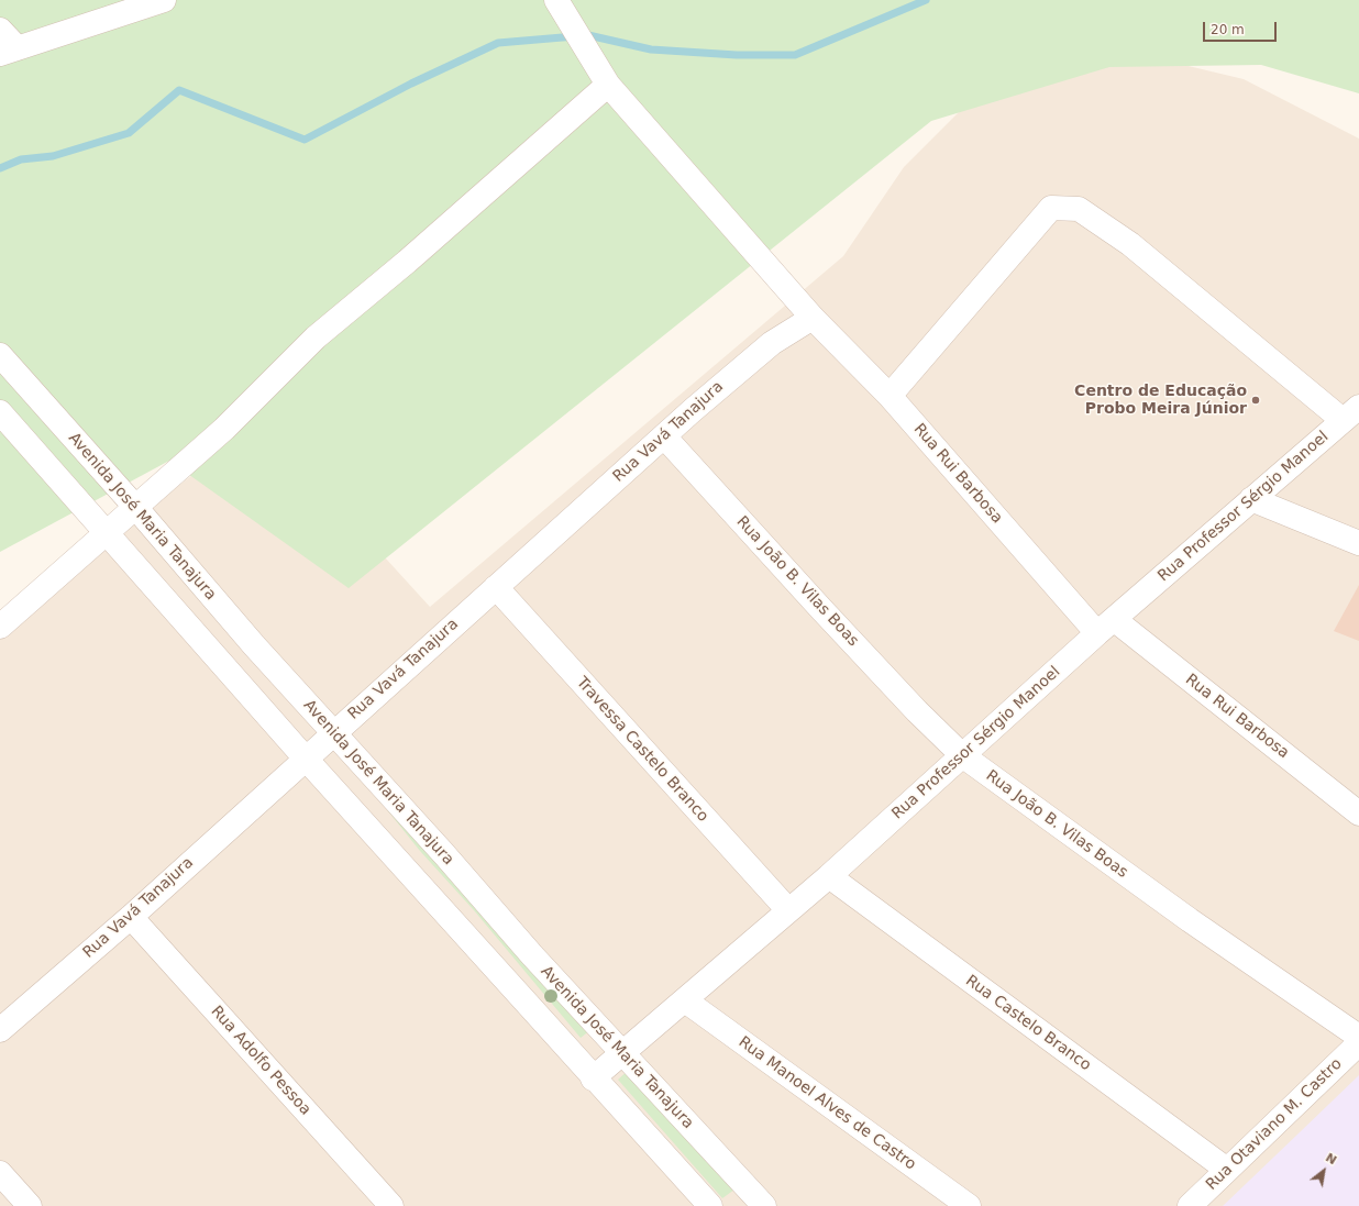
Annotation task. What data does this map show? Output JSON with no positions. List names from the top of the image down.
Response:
{
  "streets": {
    "street": [
      "Rua Vavá Tanajura",
      "Rua Rui Barbosa",
      "Rua Professor Sérgio Manoel",
      "Avenida José Maria Tanajura",
      "Rua João B. Vilas Boas",
      "Travessa Castelo Branco",
      "Rua Castelo Branco",
      "Rua Adolfo Pessoa",
      "Rua Manoel Alves de Castro",
      "Rua Otaviano M. Castro"
    ]
  },
  "crossings": [
    ["Rua Vavá Tanajura", "Rua Rui Barbosa"],
    ["Rua Vavá Tanajura", "Avenida José Maria Tanajura"],
    ["Rua Vavá Tanajura", "Rua João B. Vilas Boas"],
    ["Rua Vavá Tanajura", "Travessa Castelo Branco"],
    ["Rua Vavá Tanajura", "Rua Adolfo Pessoa"],
    ["Rua Rui Barbosa", "Rua Professor Sérgio Manoel"],
    ["Rua Professor Sérgio Manoel", "Avenida José Maria Tanajura"],
    ["Rua Professor Sérgio Manoel", "Rua João B. Vilas Boas"],
    ["Rua Professor Sérgio Manoel", "Travessa Castelo Branco"],
    ["Rua Professor Sérgio Manoel", "Rua Castelo Branco"],
    ["Rua Professor Sérgio Manoel", "Rua Manoel Alves de Castro"],
    ["Rua Castelo Branco", "Rua Otaviano M. Castro"]
  ],
  "places": ["Centro de Educação Probo Meira Júnior"],
  "scale_bar": "20 m",
  "north": "top right"
}
